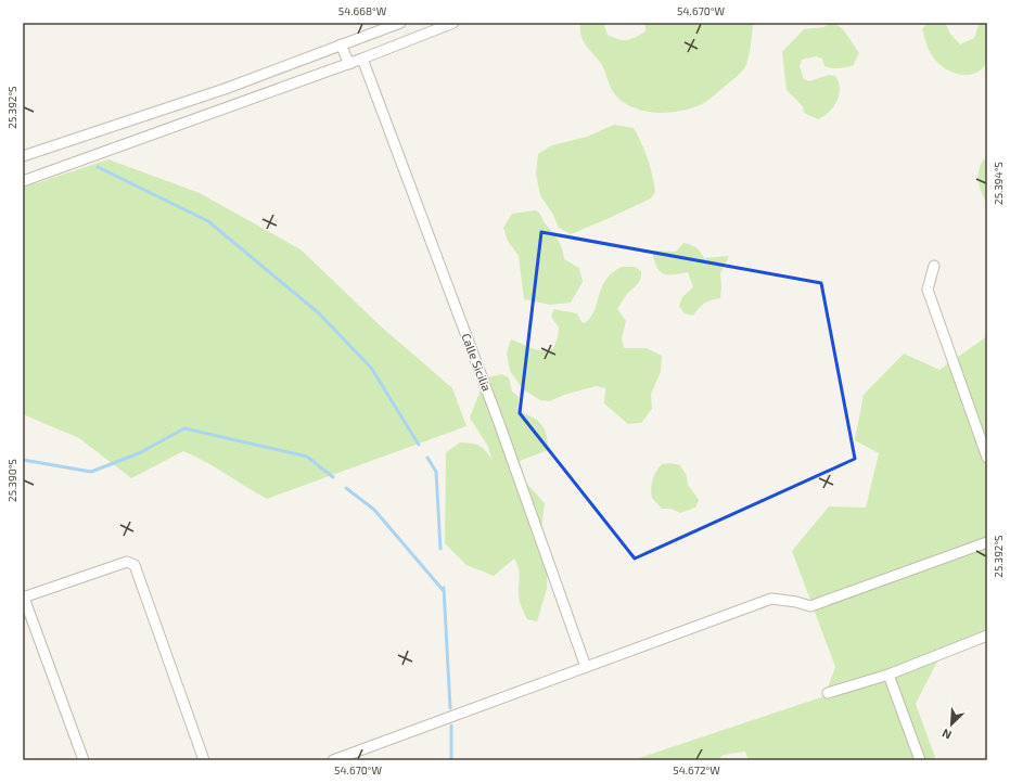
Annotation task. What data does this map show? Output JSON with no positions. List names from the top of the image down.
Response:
{
  "streets": {
    "street": ["Calle Sicilia"]
  },
  "north": "bottom left",
  "coordinates": [
    "54.668°W",
    "54.670°W",
    "25.392°S",
    "25.394°S",
    "25.390°S",
    "54.672°W"
  ]
}
